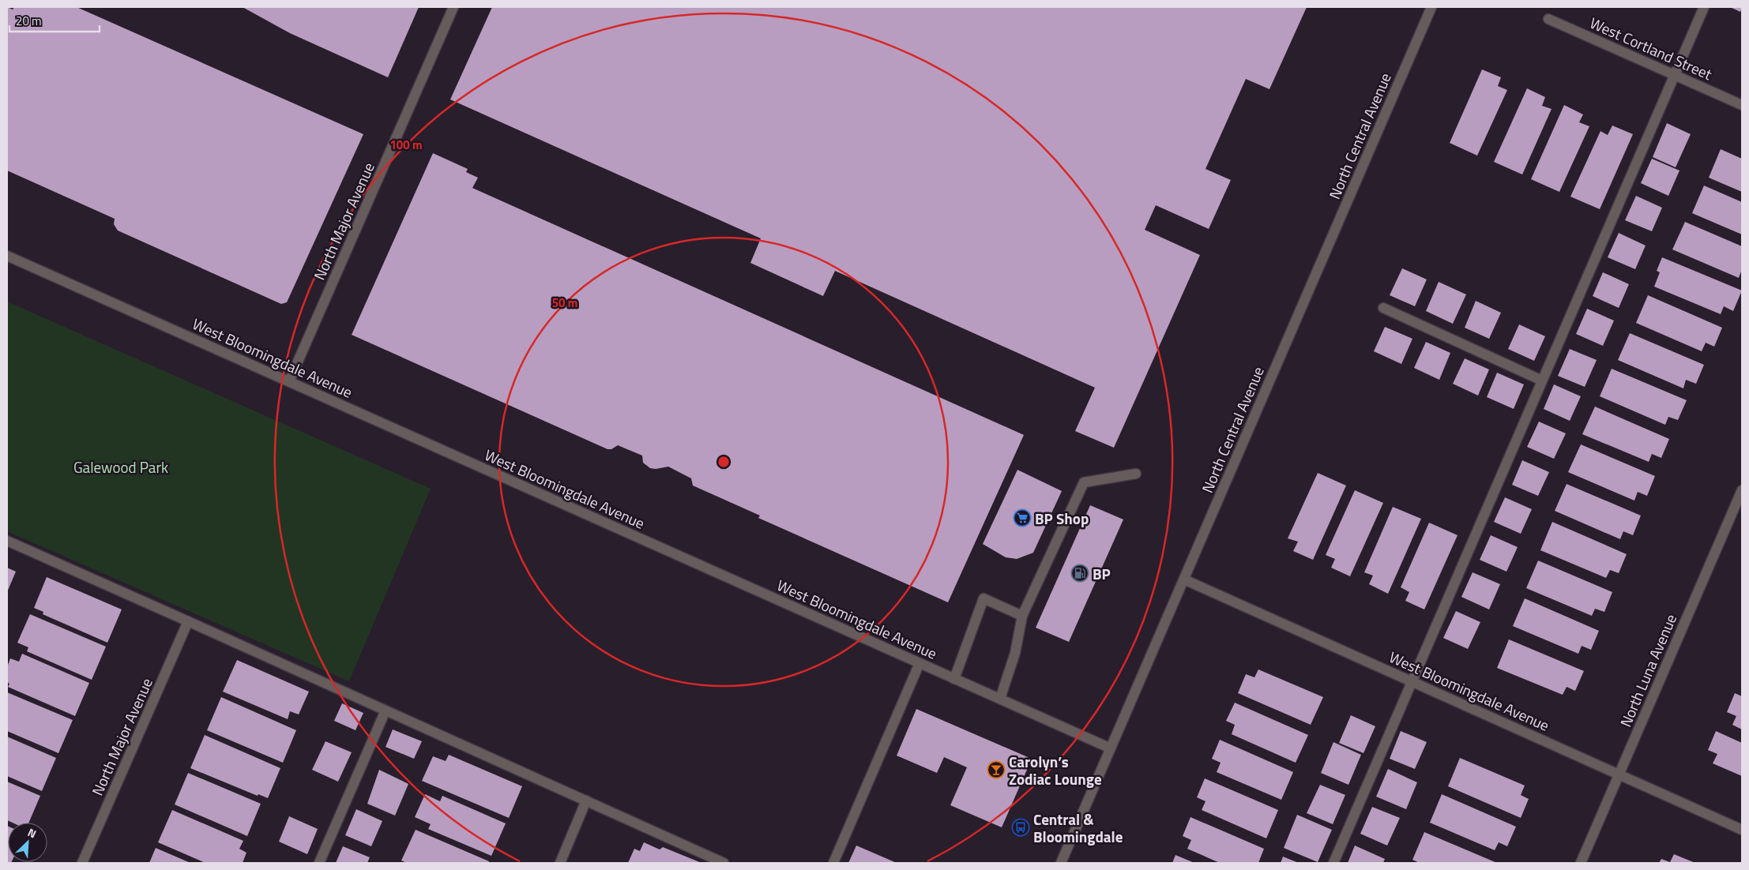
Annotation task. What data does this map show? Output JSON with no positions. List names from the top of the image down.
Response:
{
  "streets": {
    "street": [
      "West Cortland Street",
      "North Central Avenue",
      "North Major Avenue",
      "West Bloomingdale Avenue",
      "North Luna Avenue"
    ]
  },
  "crossings": [
    ["North Central Avenue", "West Bloomingdale Avenue"],
    ["North Major Avenue", "West Bloomingdale Avenue"],
    ["West Bloomingdale Avenue", "North Luna Avenue"]
  ],
  "parks": ["Galewood Park"],
  "places": {
    "supermarket": ["BP Shop"],
    "fuel station": ["BP"],
    "bar": ["Carolyn’s Zodiac Lounge"],
    "bus stop": ["Central & Bloomingdale"]
  },
  "scale_bar": "20 m",
  "north": "top right",
  "rings": ["100 m", "50 m"]
}
